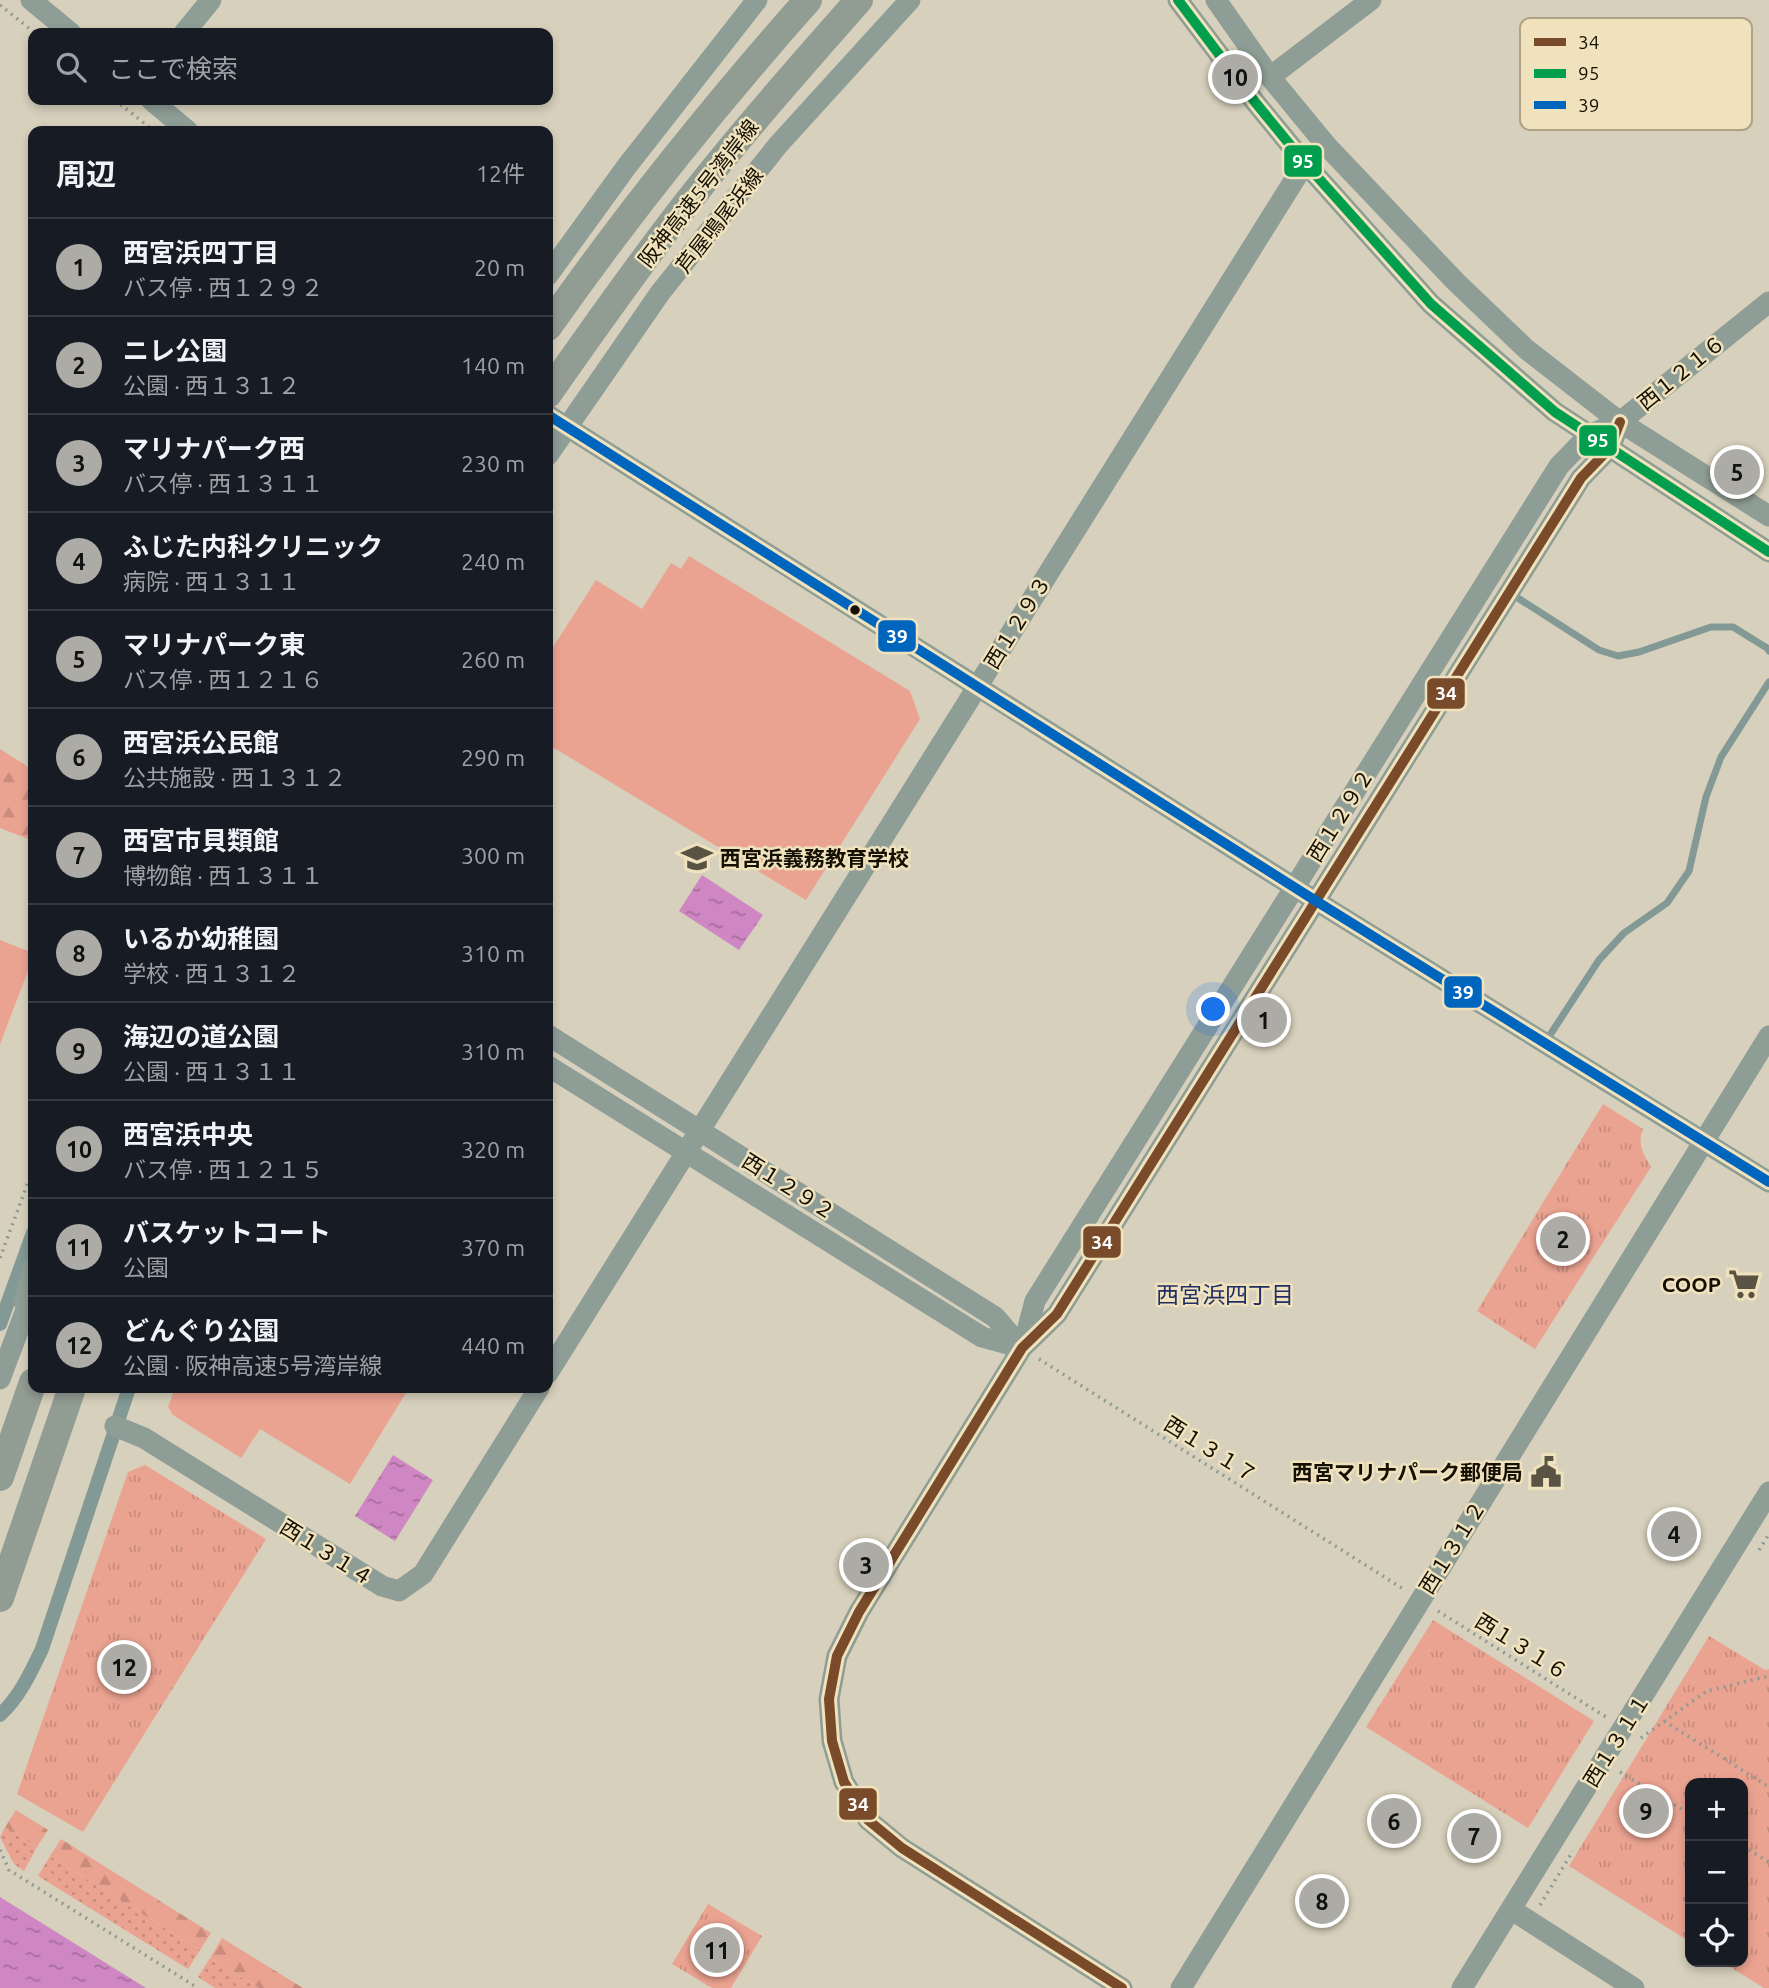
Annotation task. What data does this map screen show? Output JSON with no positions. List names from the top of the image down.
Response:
{
  "streets": {
    "highway": ["阪神高速5号湾岸線"],
    "street": [
      "芦屋鳴尾浜線",
      "西１２１６",
      "西１２９３",
      "西１２９２",
      "西１３１２",
      "西１３１４",
      "西１３１１"
    ],
    "path": ["西１３１７", "西１３１６"]
  },
  "crossings": [
    ["西１２１６", "西１２９２"],
    ["西１２９３", "西１２９２"],
    ["西１２９２", "西１３１７"],
    ["西１３１７", "西１３１２"],
    ["西１３１７", "西１３１６"],
    ["西１３１２", "西１３１６"]
  ],
  "districts": ["西宮浜四丁目"],
  "places": {
    "school or university": ["西宮浜義務教育学校"],
    "supermarket": ["COOP"],
    "public building": ["西宮マリナパーク郵便局"]
  },
  "lines": ["transit line 95", "transit line 39", "transit line 34"],
  "legend": ["34", "95", "39"],
  "page": {
    "search": "ここで検索",
    "pins": [
      "10",
      "5",
      "1",
      "2",
      "4",
      "3",
      "12",
      "9",
      "6",
      "7",
      "8",
      "11"
    ],
    "heading": ["周辺", "12件"],
    "list": [
      {
        "mark": "1",
        "name": "西宮浜四丁目",
        "note": "バス停 · 西１２９２",
        "value": "20 m"
      },
      {
        "mark": "2",
        "name": "ニレ公園",
        "note": "公園 · 西１３１２",
        "value": "140 m"
      },
      {
        "mark": "3",
        "name": "マリナパーク西",
        "note": "バス停 · 西１３１１",
        "value": "230 m"
      },
      {
        "mark": "4",
        "name": "ふじた内科クリニック",
        "note": "病院 · 西１３１１",
        "value": "240 m"
      },
      {
        "mark": "5",
        "name": "マリナパーク東",
        "note": "バス停 · 西１２１６",
        "value": "260 m"
      },
      {
        "mark": "6",
        "name": "西宮浜公民館",
        "note": "公共施設 · 西１３１２",
        "value": "290 m"
      },
      {
        "mark": "7",
        "name": "西宮市貝類館",
        "note": "博物館 · 西１３１１",
        "value": "300 m"
      },
      {
        "mark": "8",
        "name": "いるか幼稚園",
        "note": "学校 · 西１３１２",
        "value": "310 m"
      },
      {
        "mark": "9",
        "name": "海辺の道公園",
        "note": "公園 · 西１３１１",
        "value": "310 m"
      },
      {
        "mark": "10",
        "name": "西宮浜中央",
        "note": "バス停 · 西１２１５",
        "value": "320 m"
      },
      {
        "mark": "11",
        "name": "バスケットコート",
        "note": "公園",
        "value": "370 m"
      },
      {
        "mark": "12",
        "name": "どんぐり公園",
        "note": "公園 · 阪神高速5号湾岸線",
        "value": "440 m"
      }
    ],
    "map_buttons": ["+", "−"]
  }
}
